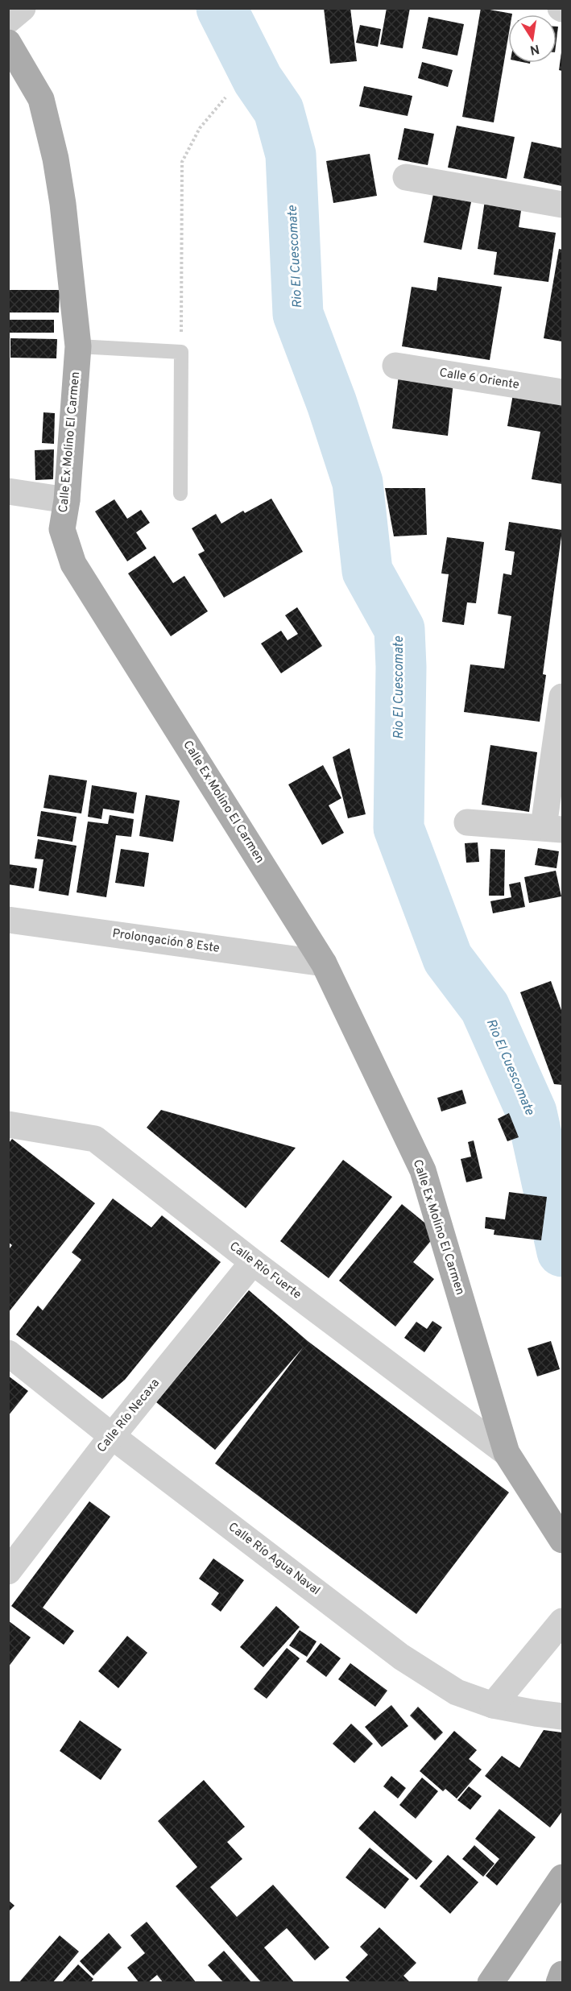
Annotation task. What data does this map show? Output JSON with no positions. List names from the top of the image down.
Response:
{
  "streets": {
    "main road": ["Calle Ex Molino El Carmen"],
    "street": [
      "Calle 6 Oriente",
      "Prolongación 8 Este",
      "Calle Río Fuerte",
      "Calle Río Necaxa",
      "Calle Río Agua Naval"
    ]
  },
  "crossings": [
    ["Calle Ex Molino El Carmen", "Prolongación 8 Este"],
    ["Calle Ex Molino El Carmen", "Calle Río Fuerte"],
    ["Calle Río Fuerte", "Calle Río Necaxa"],
    ["Calle Río Necaxa", "Calle Río Agua Naval"]
  ],
  "water": ["Rio El Cuescomate"],
  "north": "bottom"
}
